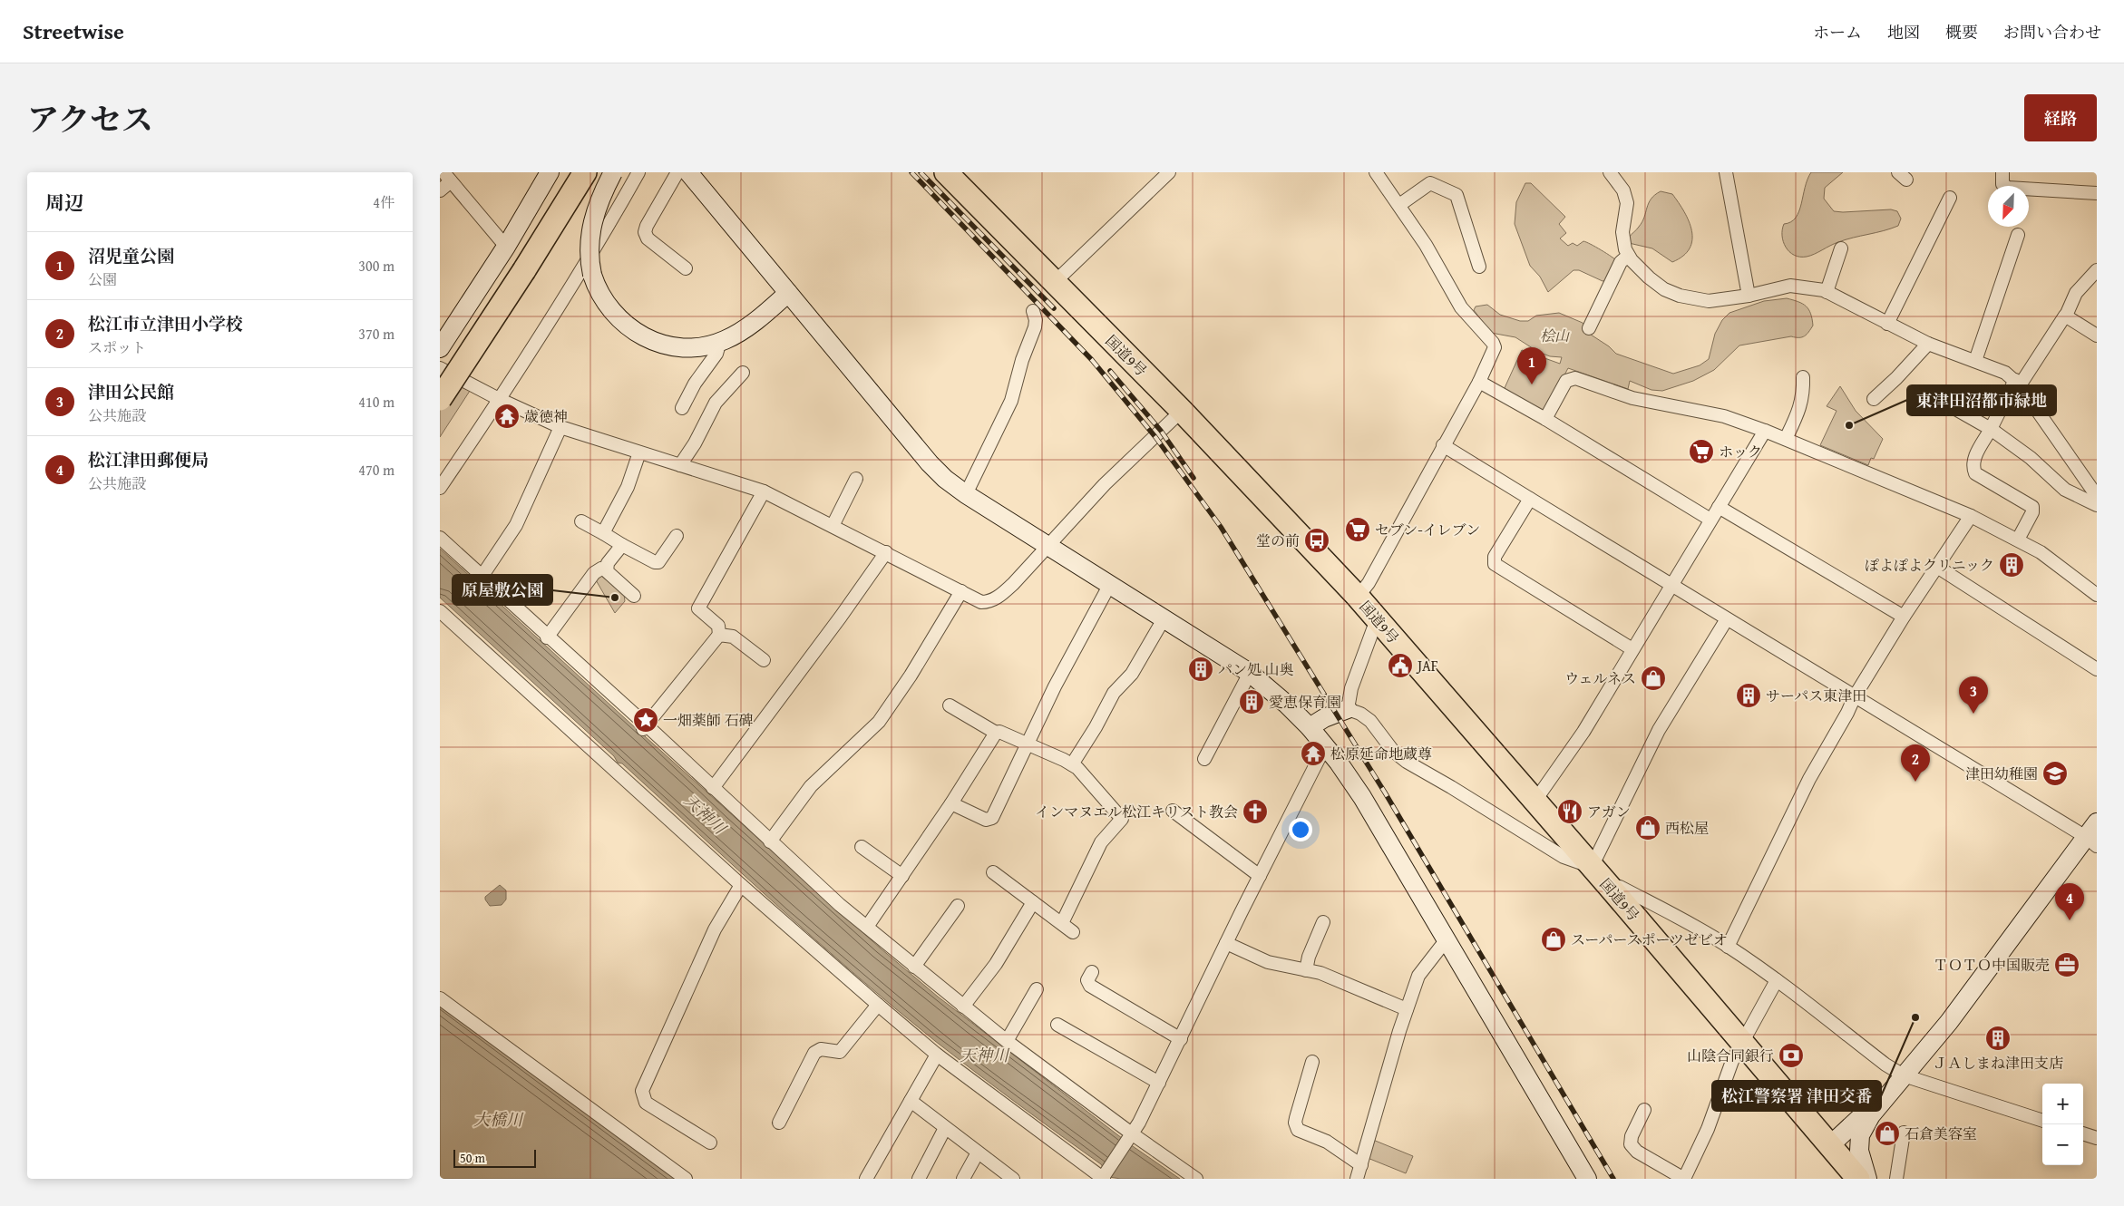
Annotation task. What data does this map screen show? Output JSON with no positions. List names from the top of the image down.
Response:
{
  "streets": {
    "highway": ["国道9号"]
  },
  "water": ["天神川", "大橋川"],
  "parks": ["桧山"],
  "places": {
    "temple": ["歳徳神", "松原延命地蔵尊"],
    "other": ["東津田沼都市緑地", "原屋敷公園", "松江警察署 津田交番"],
    "supermarket": ["ホック", "セブン-イレブン"],
    "bus stop": ["堂の前"],
    "building": [
      "ぽよぽよクリニック",
      "パン処 山奥",
      "サーパス東津田",
      "愛恵保育園",
      "ＪＡしまね津田支店"
    ],
    "public building": ["JAF"],
    "shop": [
      "ウェルネス",
      "西松屋",
      "スーパースポーツゼビオ",
      "石倉美容室"
    ],
    "place": ["一畑薬師 石碑"],
    "school or university": ["津田幼稚園"],
    "church": ["インマヌエル松江キリスト教会"],
    "restaurant": ["アガン"],
    "office": ["ＴＯＴＯ中国販売"],
    "bank": ["山陰合同銀行"]
  },
  "scale_bar": "50 m",
  "north": "bottom left",
  "page": {
    "header": "Streetwise",
    "nav": [
      "ホーム",
      "地図",
      "概要",
      "お問い合わせ"
    ],
    "title": "アクセス",
    "buttons": "経路",
    "heading": ["周辺", "4件"],
    "list": [
      {
        "mark": "1",
        "name": "沼児童公園",
        "note": "公園",
        "value": "300 m"
      },
      {
        "mark": "2",
        "name": "松江市立津田小学校",
        "note": "スポット",
        "value": "370 m"
      },
      {
        "mark": "3",
        "name": "津田公民館",
        "note": "公共施設",
        "value": "410 m"
      },
      {
        "mark": "4",
        "name": "松江津田郵便局",
        "note": "公共施設",
        "value": "470 m"
      }
    ],
    "pins": [
      "1",
      "3",
      "2",
      "4"
    ],
    "map_buttons": ["+", "−"],
    "scale": "50 m"
  }
}
